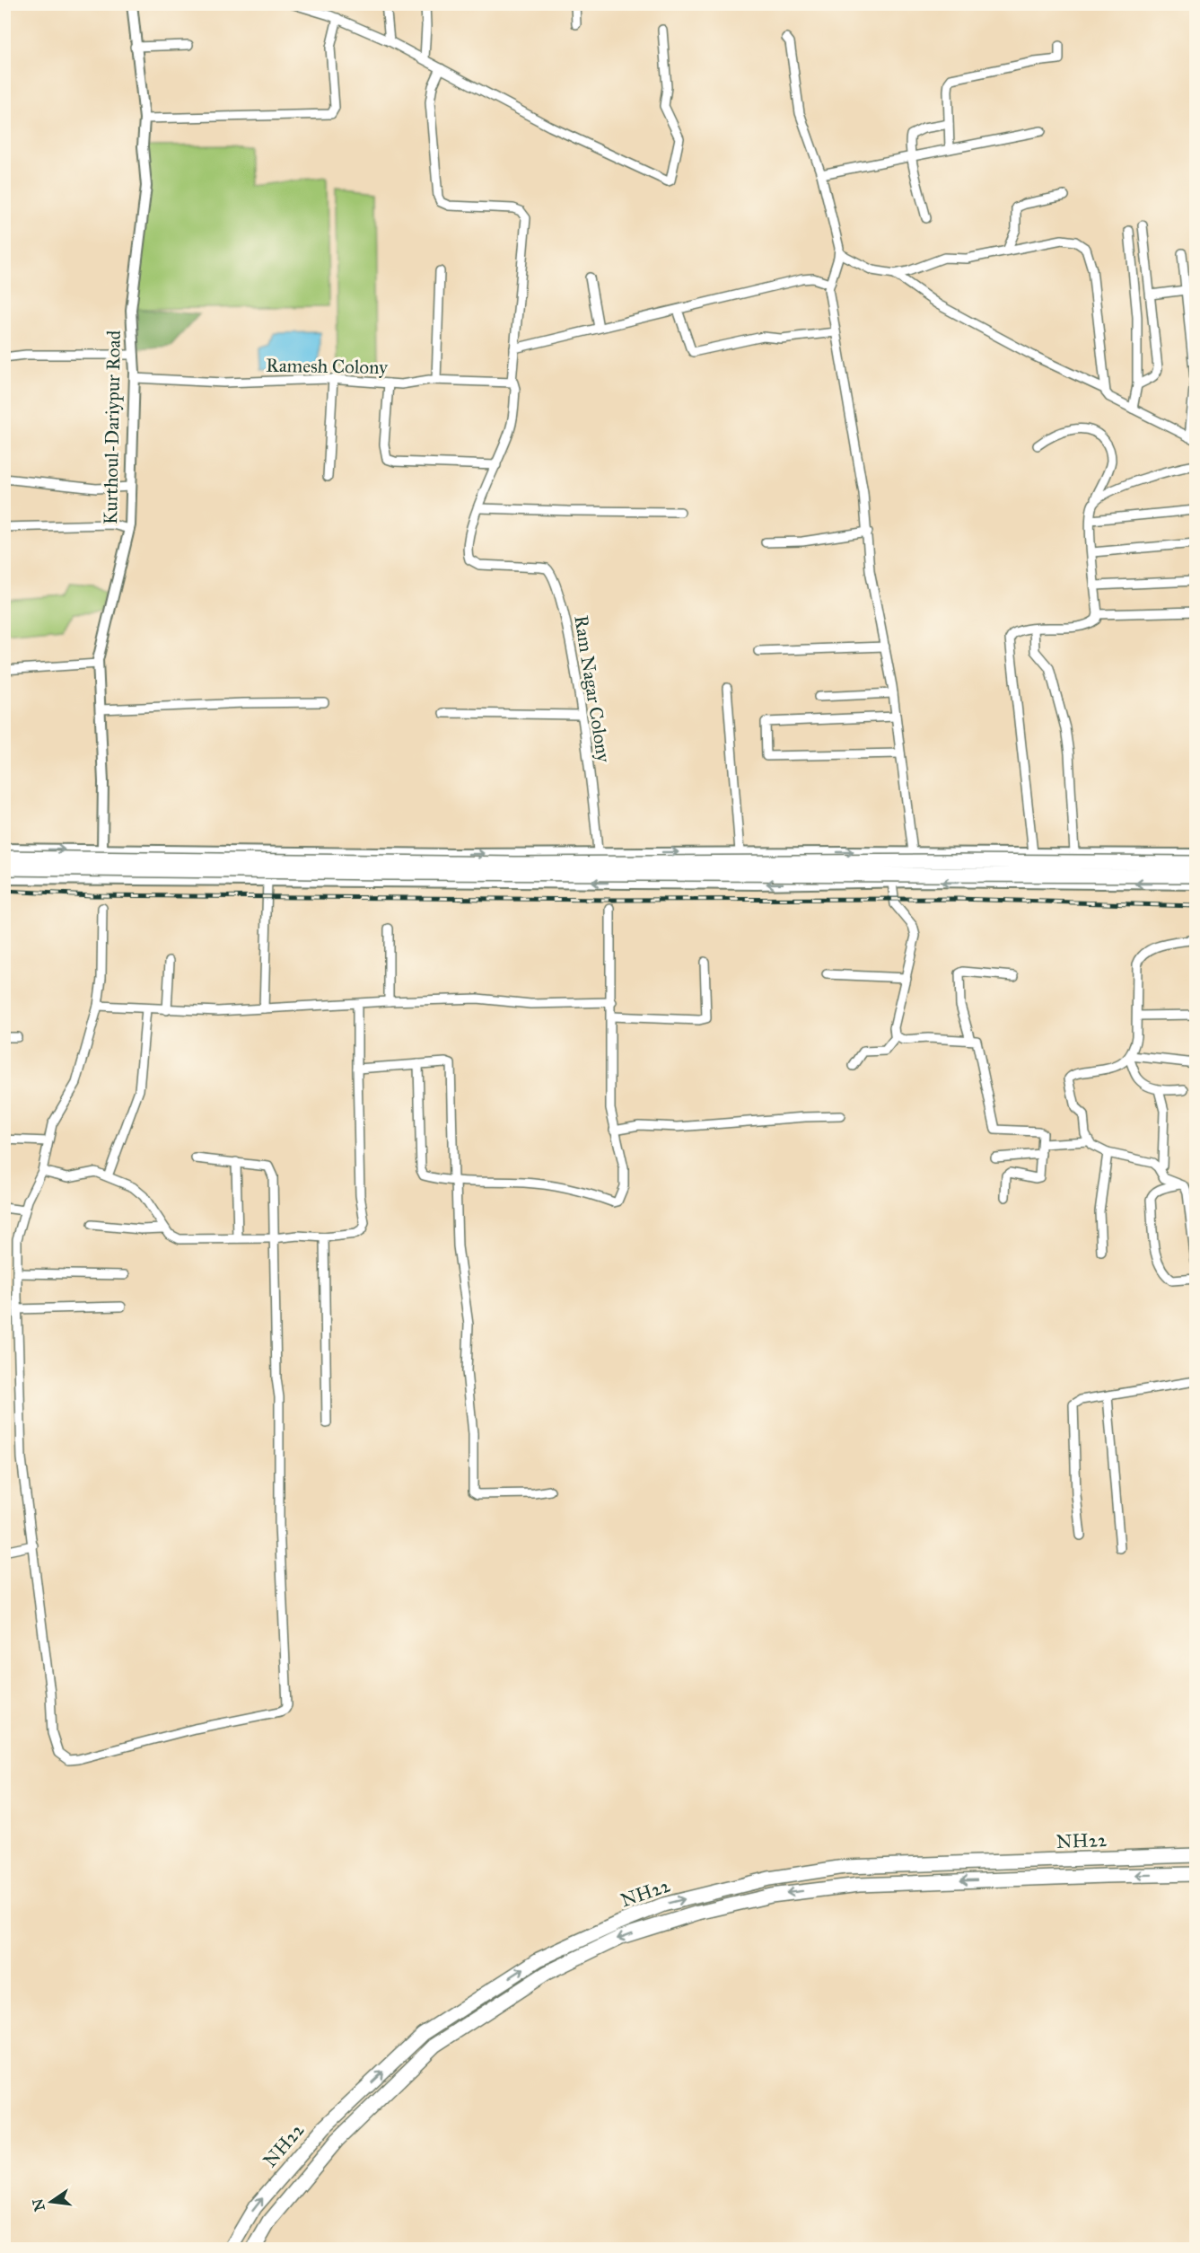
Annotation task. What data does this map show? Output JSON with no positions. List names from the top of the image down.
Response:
{
  "streets": {
    "highway": ["NH22"],
    "street": ["Ramesh Colony", "Kurthoul-Dariypur Road", "Ram Nagar Colony"]
  },
  "crossings": [
    ["Ramesh Colony", "Kurthoul-Dariypur Road"],
    ["Ramesh Colony", "Ram Nagar Colony"]
  ],
  "north": "left"
}
